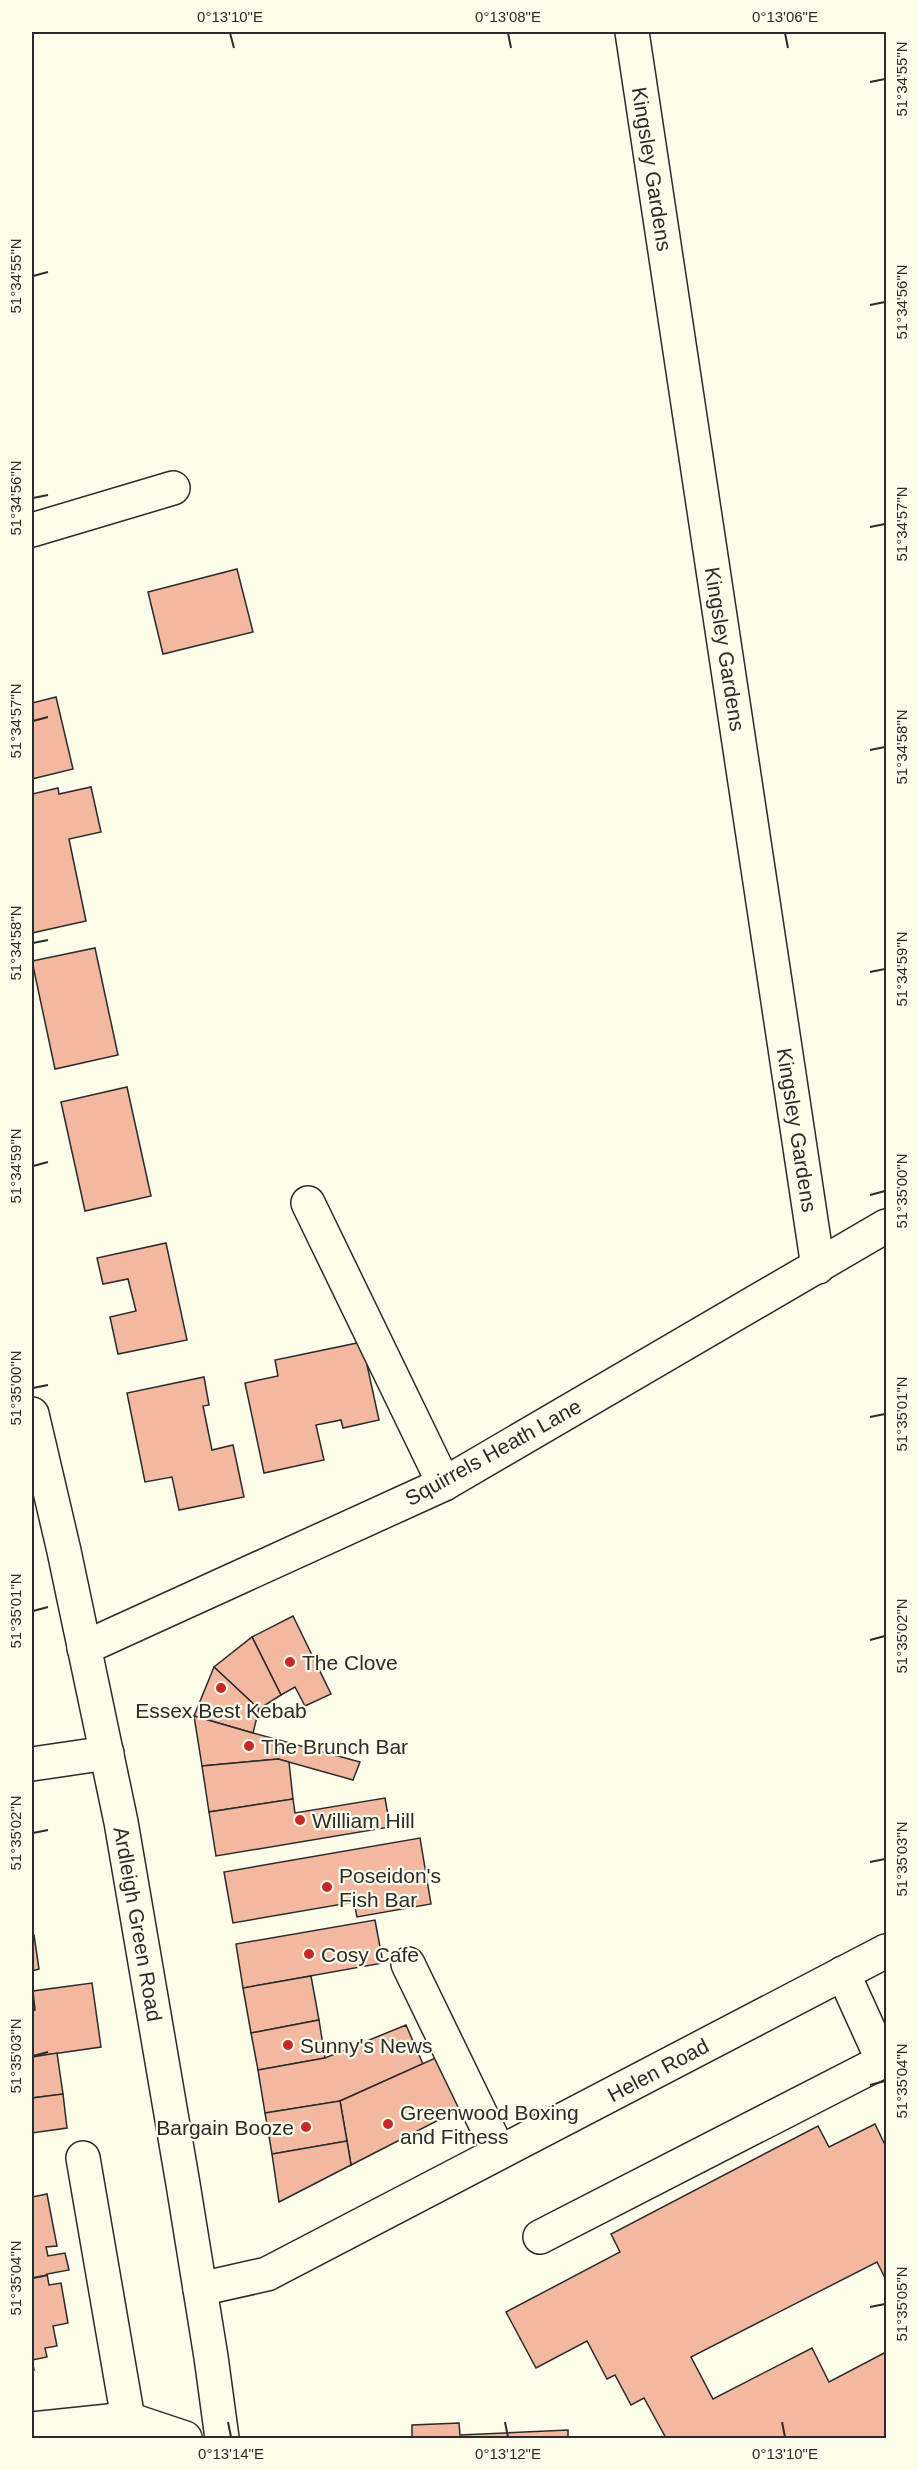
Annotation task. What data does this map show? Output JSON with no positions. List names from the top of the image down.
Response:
{
  "streets": {
    "street": [
      "Kingsley Gardens",
      "Squirrels Heath Lane",
      "Ardleigh Green Road",
      "Helen Road"
    ]
  },
  "crossings": [
    ["Kingsley Gardens", "Squirrels Heath Lane"],
    ["Squirrels Heath Lane", "Ardleigh Green Road"],
    ["Ardleigh Green Road", "Helen Road"]
  ],
  "places": [
    "The Clove",
    "Essex Best Kebab",
    "The Brunch Bar",
    "William Hill",
    "Poseidon's Fish Bar",
    "Cosy Cafe",
    "Sunny's News",
    "Greenwood Boxing and Fitness",
    "Bargain Booze"
  ],
  "coordinates": [
    "0°13'10\"E",
    "0°13'08\"E",
    "0°13'06\"E",
    "51°34'55\"N",
    "51°34'56\"N",
    "51°34'57\"N",
    "51°34'58\"N",
    "51°34'59\"N",
    "51°35'00\"N",
    "51°35'01\"N",
    "51°35'02\"N",
    "51°35'03\"N",
    "51°35'04\"N",
    "51°35'05\"N",
    "0°13'14\"E",
    "0°13'12\"E"
  ]
}
